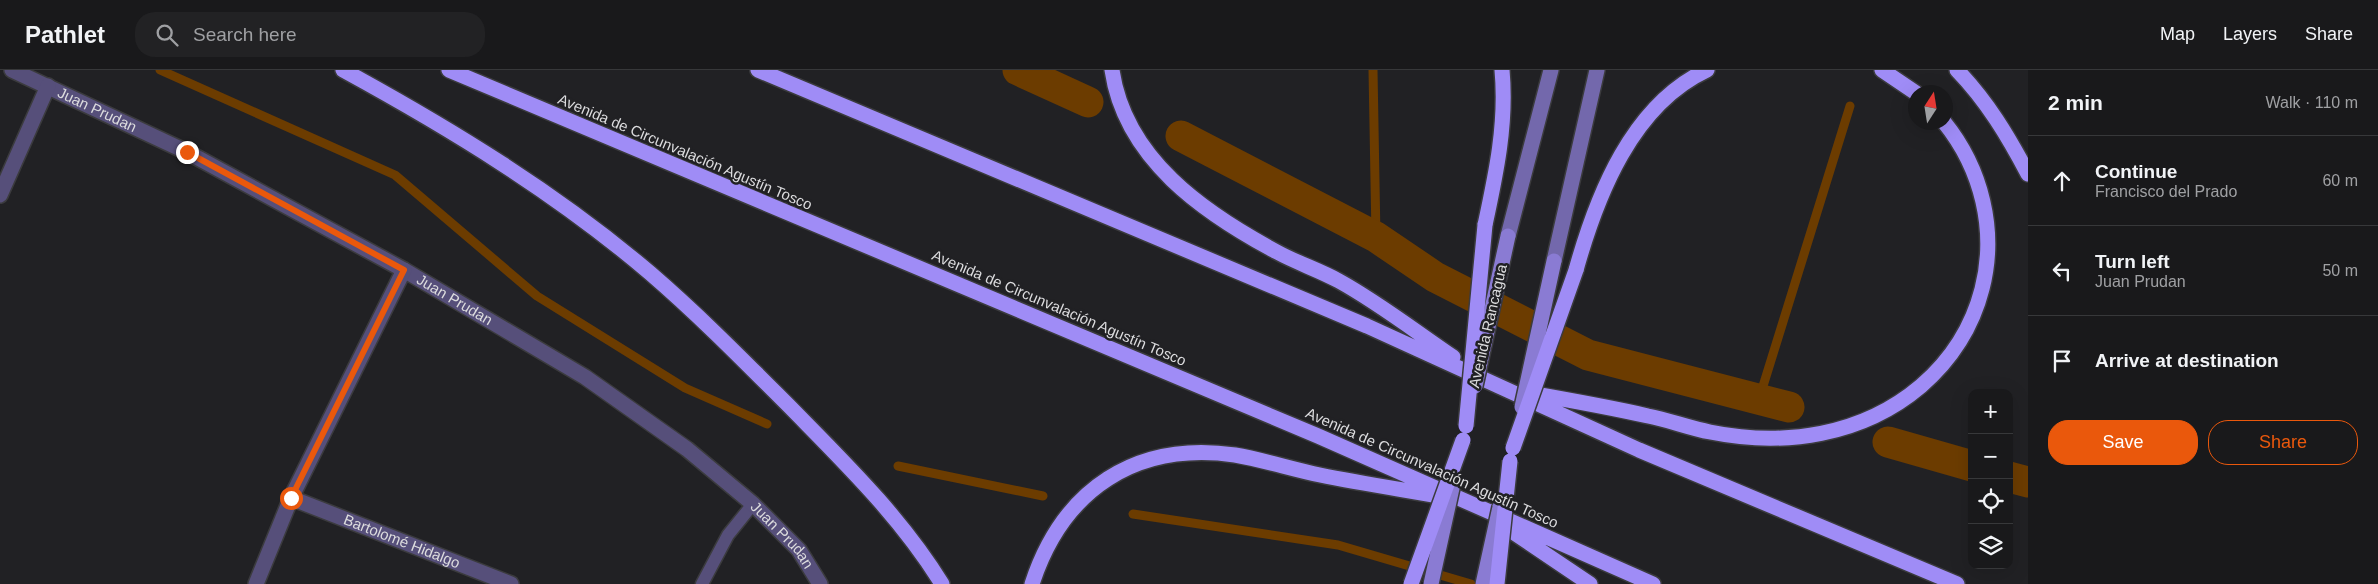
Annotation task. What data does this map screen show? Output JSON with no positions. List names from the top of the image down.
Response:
{
  "streets": {
    "highway": ["Avenida de Circunvalación Agustín Tosco"],
    "main road": ["Avenida Rancagua"],
    "street": ["Juan Prudan", "Bartolomé Hidalgo"]
  },
  "north": "top",
  "page": {
    "header": "Pathlet",
    "search": "Search here",
    "nav": ["Map", "Layers", "Share"],
    "heading": ["2 min", "Walk · 110 m"],
    "list": [
      ["Continue", "Francisco del Prado", "60 m"],
      ["Turn left", "Juan Prudan", "50 m"],
      "Arrive at destination"
    ],
    "map_buttons": ["+", "−"],
    "buttons": ["Save", "Share"]
  }
}
